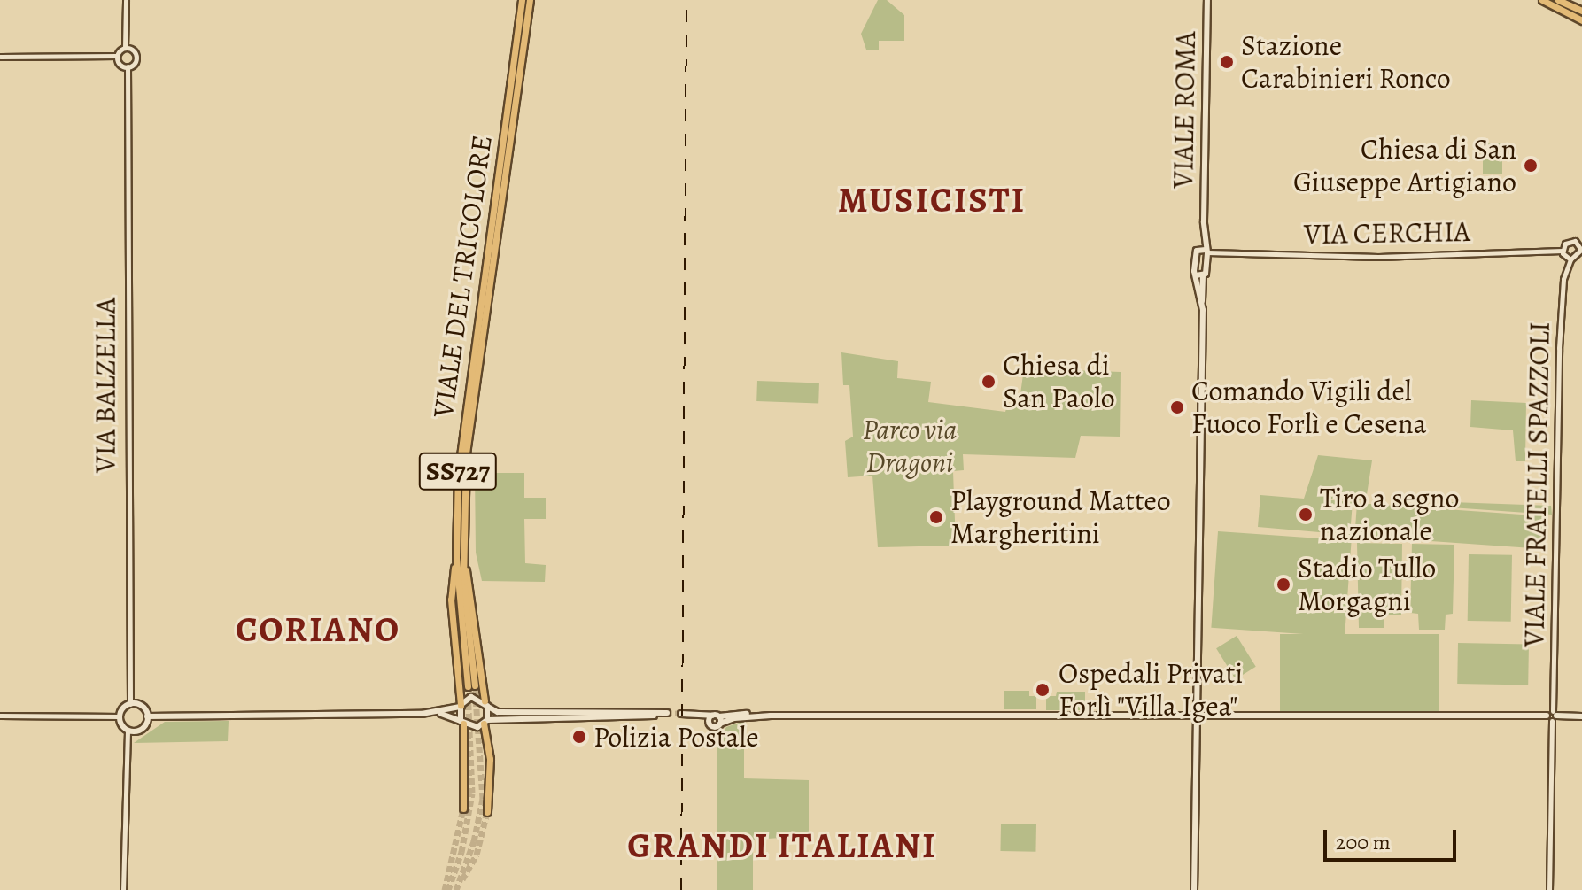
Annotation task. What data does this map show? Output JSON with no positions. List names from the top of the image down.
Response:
{
  "streets": {
    "highway": ["VIALE DEL TRICOLORE", "SS727"],
    "main road": ["VIALE ROMA"],
    "street": ["VIA CERCHIA", "VIA BALZELLA", "VIALE FRATELLI SPAZZOLI"]
  },
  "crossings": [
    ["VIALE ROMA", "VIA CERCHIA"]
  ],
  "districts": ["MUSICISTI", "CORIANO", "GRANDI ITALIANI"],
  "parks": ["Parco via Dragoni"],
  "places": [
    "Stazione Carabinieri Ronco",
    "Chiesa di San Giuseppe Artigiano",
    "Chiesa di San Paolo",
    "Comando Vigili del Fuoco Forlì e Cesena",
    "Tiro a segno nazionale",
    "Playground Matteo Margheritini",
    "Stadio Tullo Morgagni",
    "Ospedali Privati Forlì \"Villa Igea\"",
    "Polizia Postale"
  ],
  "scale_bar": "200 m"
}
